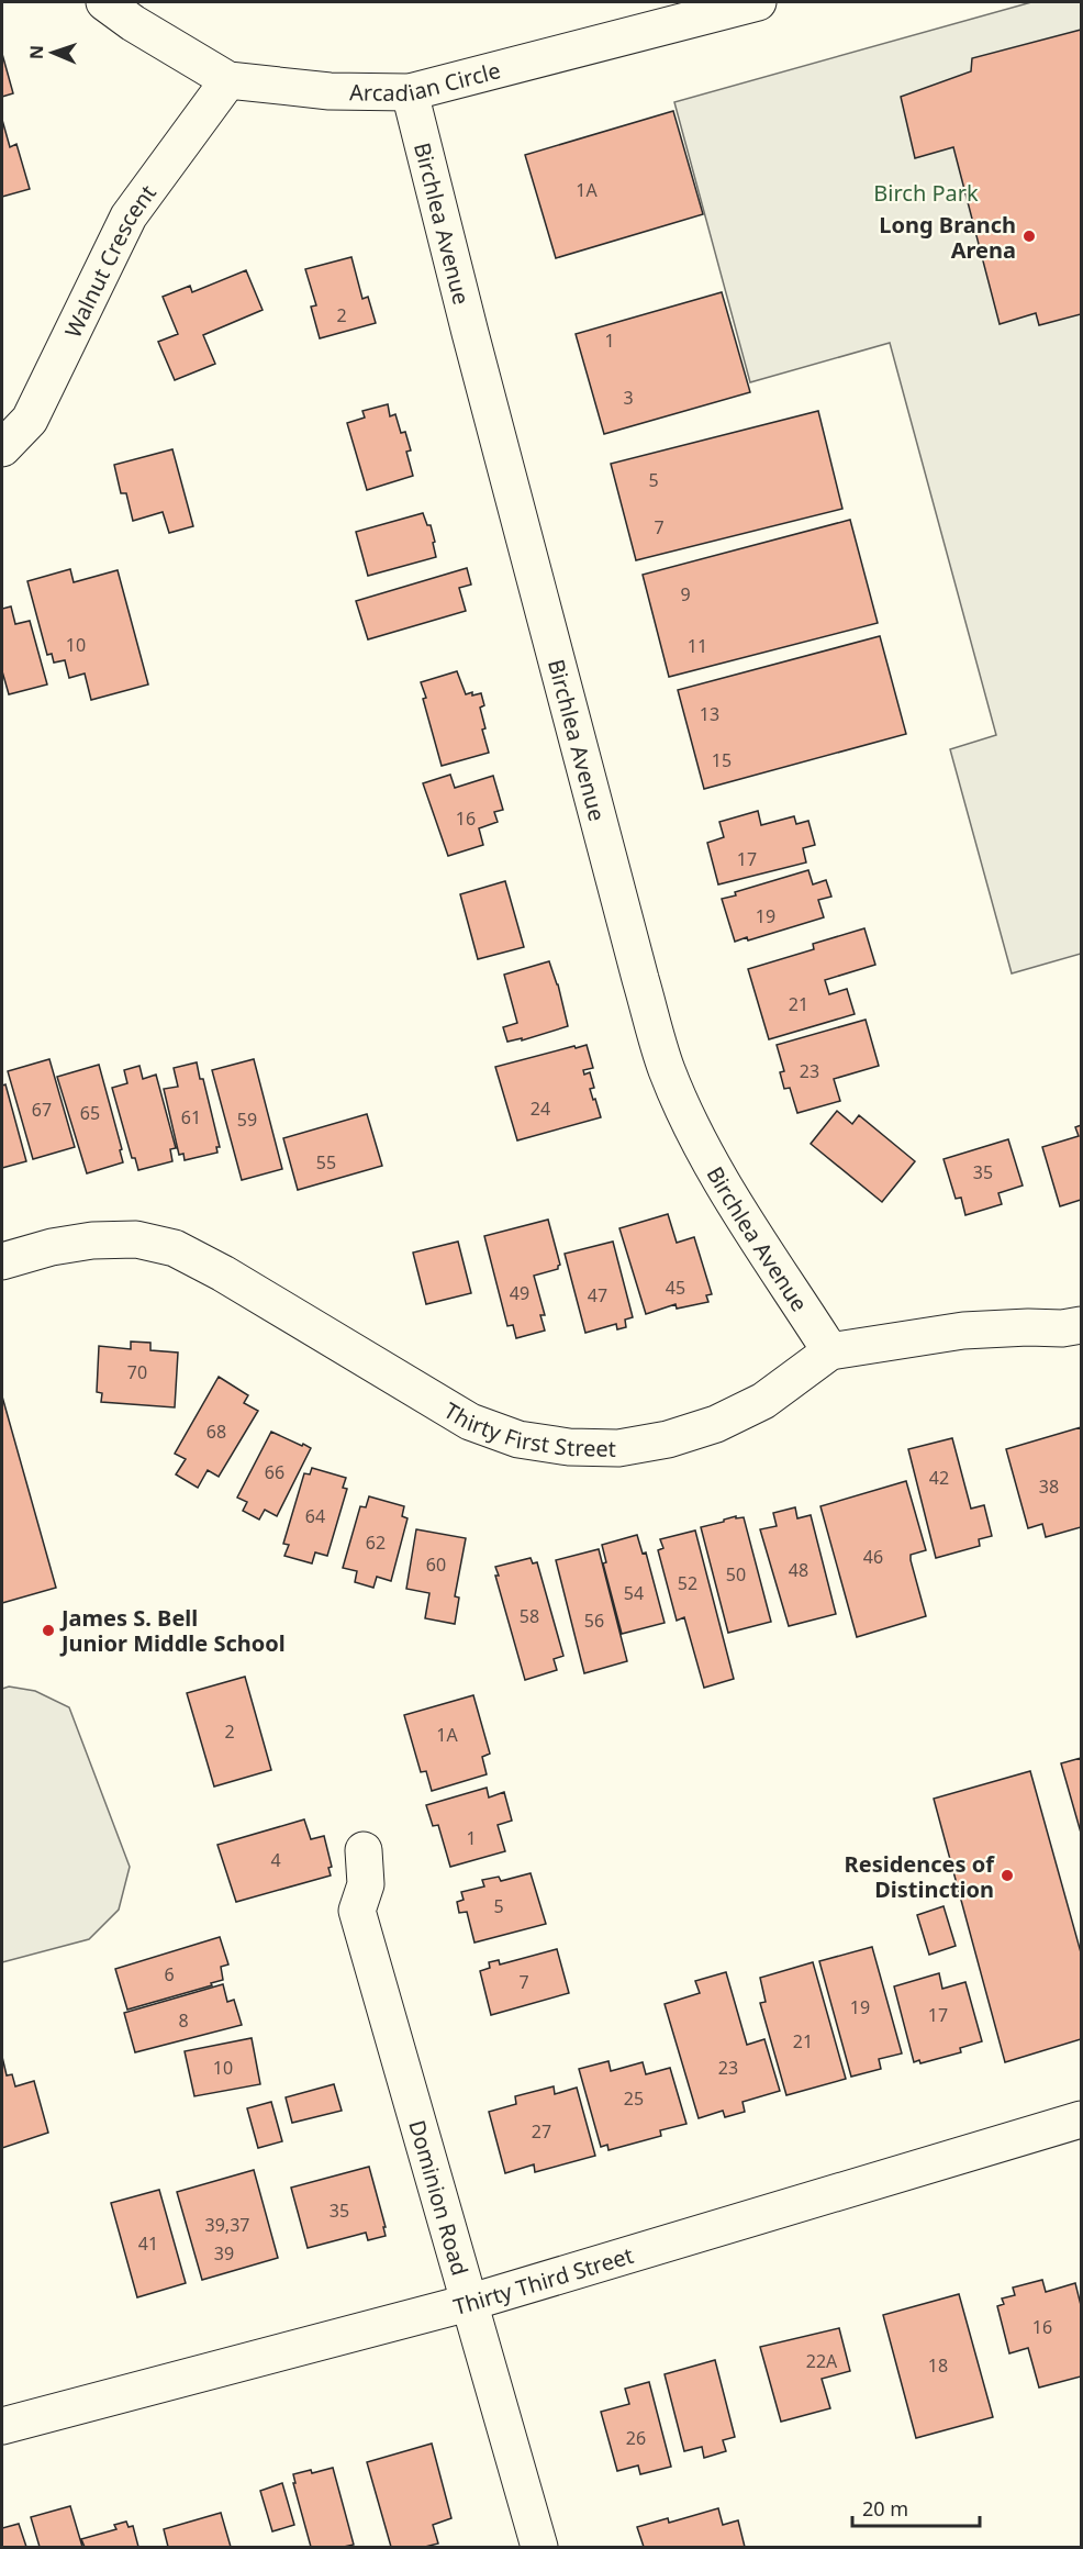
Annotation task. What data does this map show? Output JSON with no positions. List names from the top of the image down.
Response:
{
  "streets": {
    "street": [
      "Arcadian Circle",
      "Birchlea Avenue",
      "Walnut Crescent",
      "Thirty First Street",
      "Dominion Road",
      "Thirty Third Street"
    ]
  },
  "crossings": [
    ["Arcadian Circle", "Birchlea Avenue"],
    ["Arcadian Circle", "Walnut Crescent"],
    ["Birchlea Avenue", "Thirty First Street"],
    ["Dominion Road", "Thirty Third Street"]
  ],
  "parks": ["Birch Park"],
  "places": ["Long Branch Arena", "James S. Bell Junior Middle School", "Residences of Distinction"],
  "house_numbers": [
    "1A",
    "2",
    "1",
    "3",
    "5",
    "7",
    "9",
    "10",
    "11",
    "13",
    "15",
    "16",
    "17",
    "19",
    "21",
    "23",
    "24",
    "67",
    "65",
    "61",
    "59",
    "55",
    "35",
    "45",
    "49",
    "47",
    "70",
    "68",
    "66",
    "42",
    "38",
    "64",
    "62",
    "46",
    "60",
    "48",
    "50",
    "52",
    "54",
    "58",
    "56",
    "2",
    "1A",
    "1",
    "4",
    "5",
    "6",
    "7",
    "19",
    "17",
    "8",
    "21",
    "10",
    "23",
    "25",
    "27",
    "35",
    "39,37",
    "41",
    "39",
    "16",
    "22A",
    "18",
    "26"
  ],
  "scale_bar": "20 m",
  "north": "left"
}
